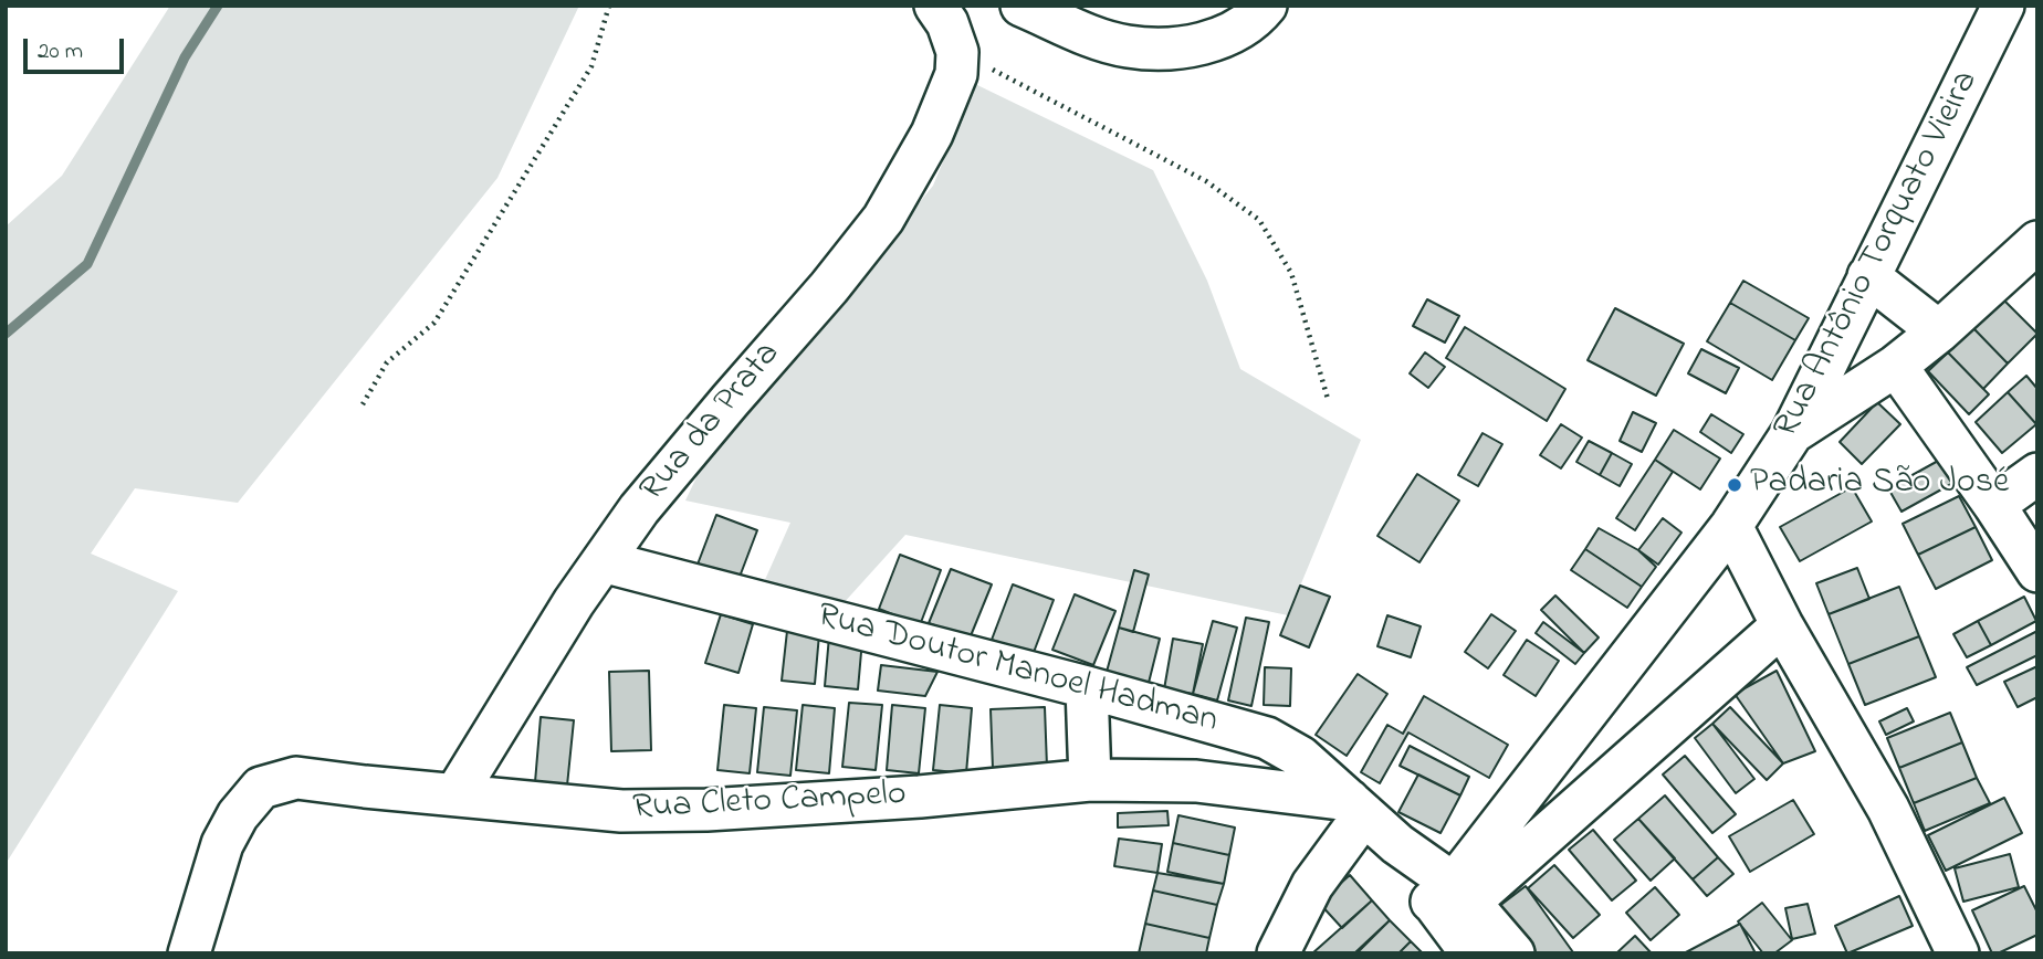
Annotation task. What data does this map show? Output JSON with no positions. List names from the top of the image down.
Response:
{
  "streets": {
    "street": [
      "Rua Antônio Torquato Vieira",
      "Rua da Prata",
      "Rua Doutor Manoel Hadman",
      "Rua Cleto Campelo"
    ]
  },
  "crossings": [
    ["Rua Antônio Torquato Vieira", "Rua Doutor Manoel Hadman"],
    ["Rua da Prata", "Rua Doutor Manoel Hadman"],
    ["Rua da Prata", "Rua Cleto Campelo"],
    ["Rua Doutor Manoel Hadman", "Rua Cleto Campelo"]
  ],
  "places": ["Padaria São José"],
  "scale_bar": "20 m"
}
